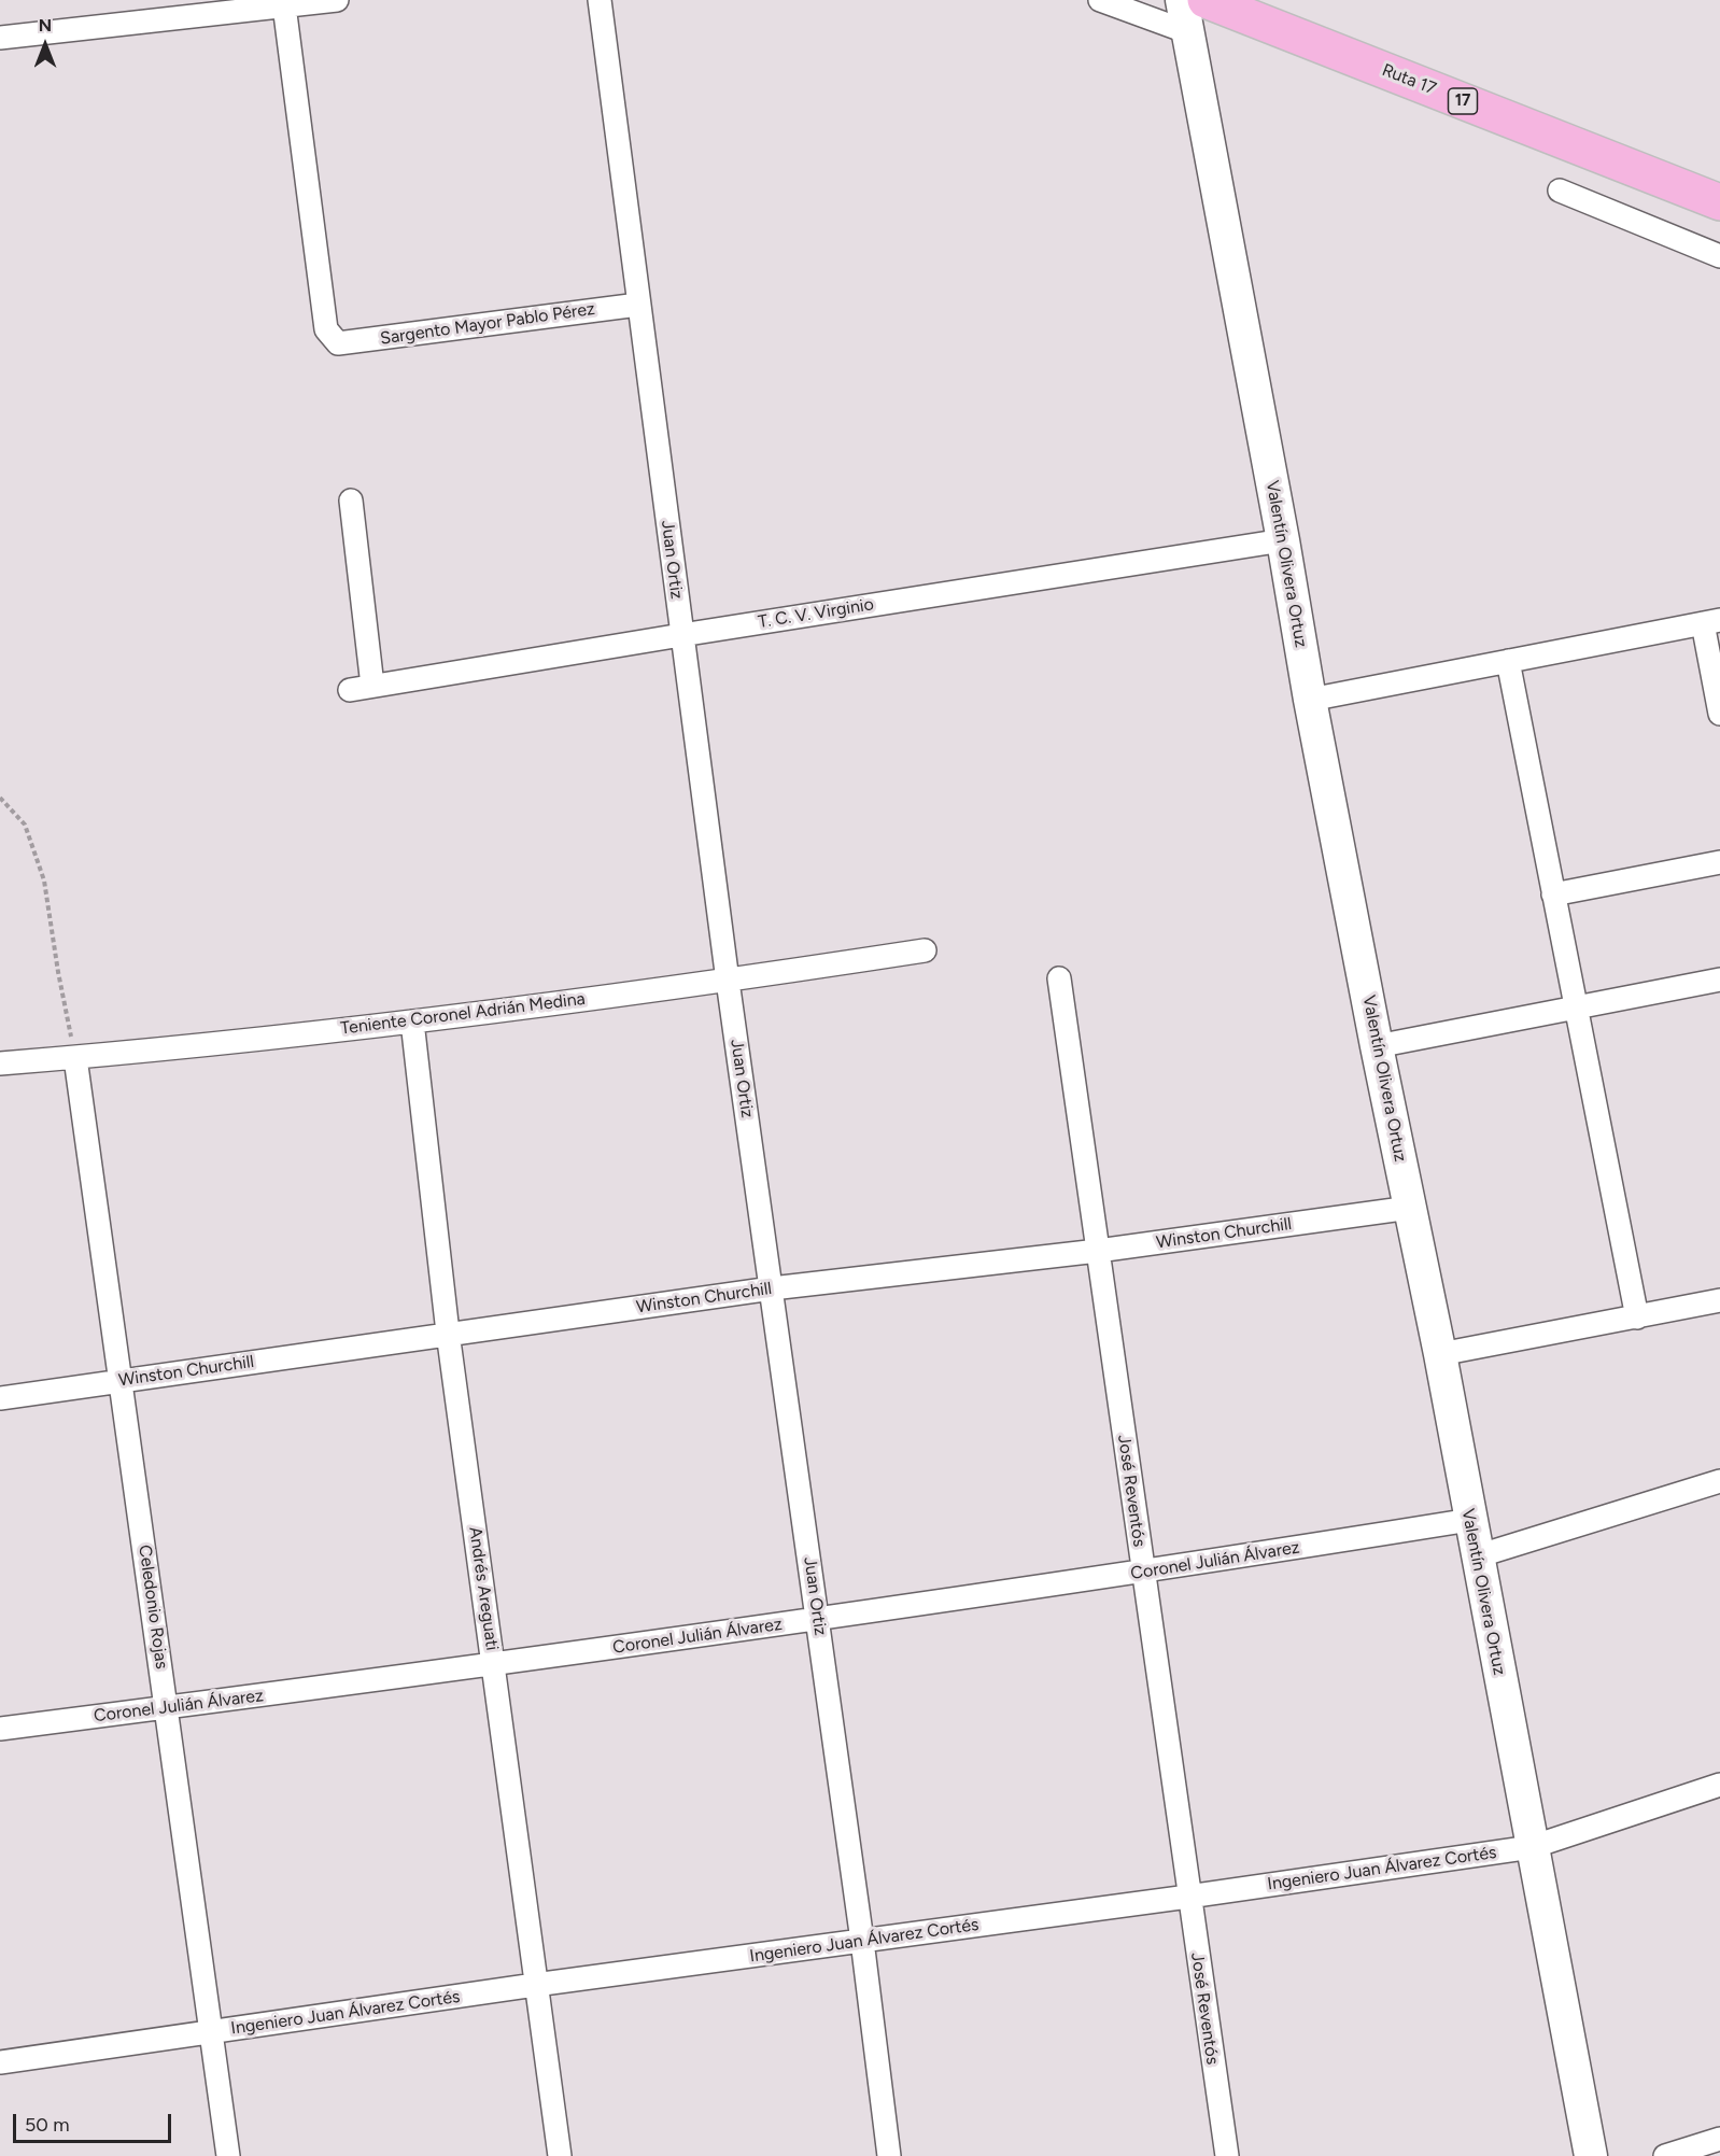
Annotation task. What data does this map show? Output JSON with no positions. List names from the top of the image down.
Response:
{
  "streets": {
    "highway": ["Ruta 17", "17"],
    "street": [
      "Sargento Mayor Pablo Pérez",
      "Juan Ortiz",
      "Valentín Olivera Ortuz",
      "T. C. V. Virginio",
      "Teniente Coronel Adrián Medina",
      "Winston Churchill",
      "José Reventós",
      "Coronel Julián Álvarez",
      "Andrés Areguati",
      "Celedonio Rojas",
      "Ingeniero Juan Álvarez Cortés"
    ]
  },
  "crossings": [
    ["Sargento Mayor Pablo Pérez", "Juan Ortiz"],
    ["Juan Ortiz", "T. C. V. Virginio"],
    ["Juan Ortiz", "Teniente Coronel Adrián Medina"],
    ["Juan Ortiz", "Winston Churchill"],
    ["Juan Ortiz", "Coronel Julián Álvarez"],
    ["Juan Ortiz", "Ingeniero Juan Álvarez Cortés"],
    ["Valentín Olivera Ortuz", "T. C. V. Virginio"],
    ["Valentín Olivera Ortuz", "Winston Churchill"],
    ["Valentín Olivera Ortuz", "Coronel Julián Álvarez"],
    ["Valentín Olivera Ortuz", "Ingeniero Juan Álvarez Cortés"],
    ["Teniente Coronel Adrián Medina", "Andrés Areguati"],
    ["Teniente Coronel Adrián Medina", "Celedonio Rojas"],
    ["Winston Churchill", "José Reventós"],
    ["Winston Churchill", "Andrés Areguati"],
    ["Winston Churchill", "Celedonio Rojas"],
    ["José Reventós", "Coronel Julián Álvarez"],
    ["José Reventós", "Ingeniero Juan Álvarez Cortés"],
    ["Coronel Julián Álvarez", "Andrés Areguati"],
    ["Coronel Julián Álvarez", "Celedonio Rojas"],
    ["Andrés Areguati", "Ingeniero Juan Álvarez Cortés"],
    ["Celedonio Rojas", "Ingeniero Juan Álvarez Cortés"]
  ],
  "scale_bar": "50 m",
  "north": "top"
}
